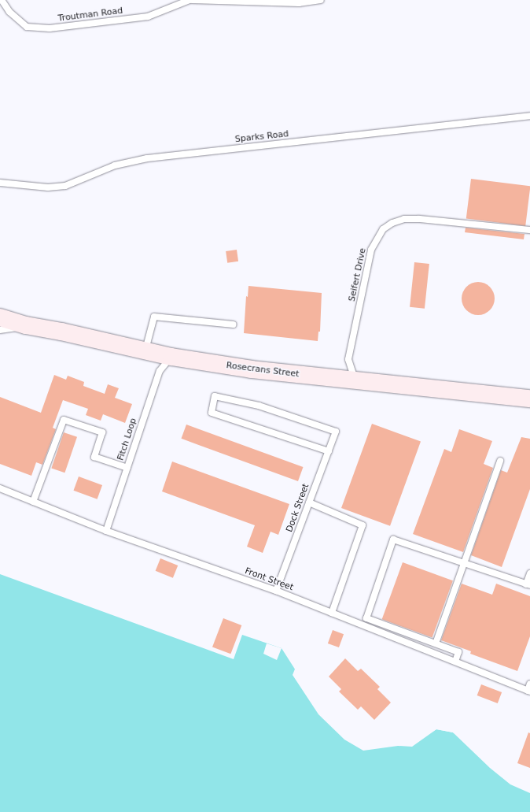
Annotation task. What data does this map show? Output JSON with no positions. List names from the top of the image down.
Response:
{
  "streets": {
    "street": ["Rosecrans Street"],
    "lane": [
      "Troutman Road",
      "Sparks Road",
      "Seifert Drive",
      "Fitch Loop",
      "Dock Street",
      "Front Street"
    ]
  },
  "crossings": [
    ["Seifert Drive", "Rosecrans Street"],
    ["Rosecrans Street", "Fitch Loop"],
    ["Fitch Loop", "Front Street"],
    ["Dock Street", "Front Street"]
  ]
}
